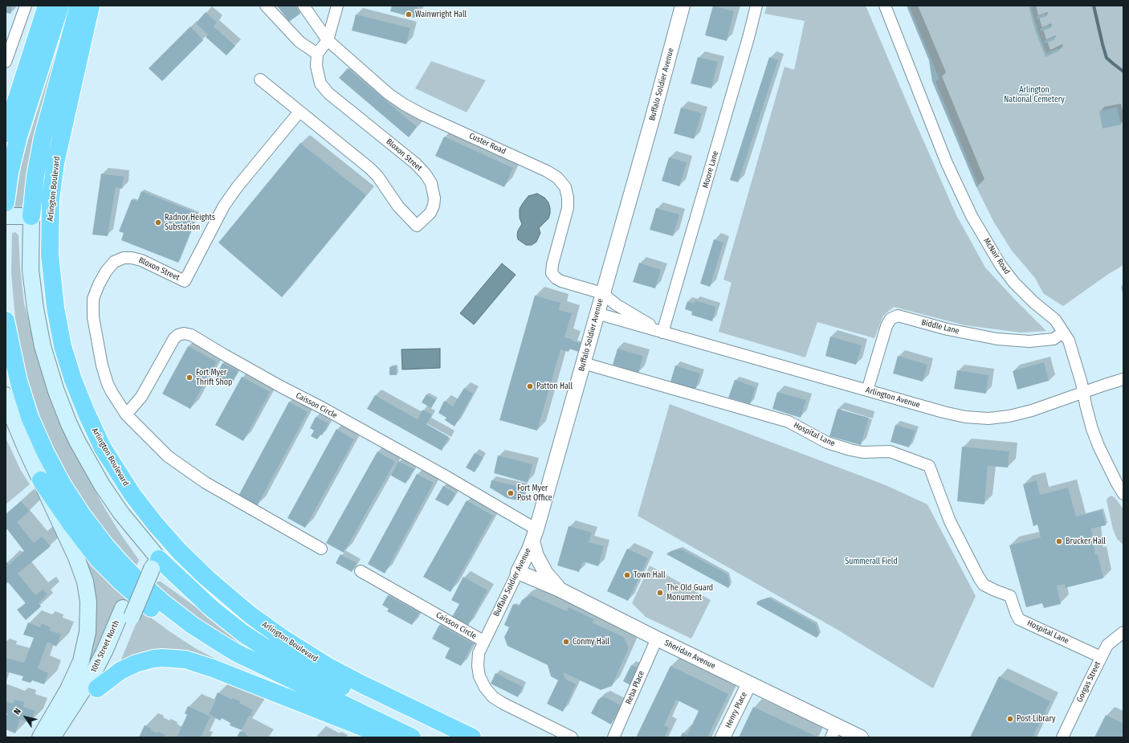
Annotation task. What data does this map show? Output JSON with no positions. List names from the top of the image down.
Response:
{
  "streets": {
    "highway": ["Arlington Boulevard"],
    "main road": ["10th Street North"],
    "street": [
      "Buffalo Soldier Avenue",
      "Custer Road",
      "Bloxon Street",
      "Moore Lane",
      "McNair Road",
      "Biddle Lane",
      "Arlington Avenue",
      "Caisson Circle",
      "Hospital Lane",
      "Sheridan Avenue",
      "Gorgas Street",
      "Reba Place",
      "Henry Place"
    ]
  },
  "crossings": [
    ["Buffalo Soldier Avenue", "Custer Road"],
    ["Buffalo Soldier Avenue", "Arlington Avenue"],
    ["Buffalo Soldier Avenue", "Caisson Circle"],
    ["Buffalo Soldier Avenue", "Hospital Lane"],
    ["Buffalo Soldier Avenue", "Sheridan Avenue"],
    ["Custer Road", "Arlington Avenue"],
    ["Bloxon Street", "Caisson Circle"],
    ["Moore Lane", "Arlington Avenue"],
    ["McNair Road", "Biddle Lane"],
    ["McNair Road", "Arlington Avenue"],
    ["Biddle Lane", "Arlington Avenue"],
    ["Hospital Lane", "Gorgas Street"],
    ["Sheridan Avenue", "Reba Place"],
    ["Sheridan Avenue", "Henry Place"]
  ],
  "parks": ["Arlington National Cemetery", "Summerall Field"],
  "places": [
    "Wainwright Hall",
    "Radnor Heights Substation",
    "Fort Myer Thrift Shop",
    "Patton Hall",
    "Fort Myer Post Office",
    "Brucker Hall",
    "Town Hall",
    "The Old Guard Monument",
    "Conmy Hall",
    "Post Library"
  ],
  "north": "top left"
}
